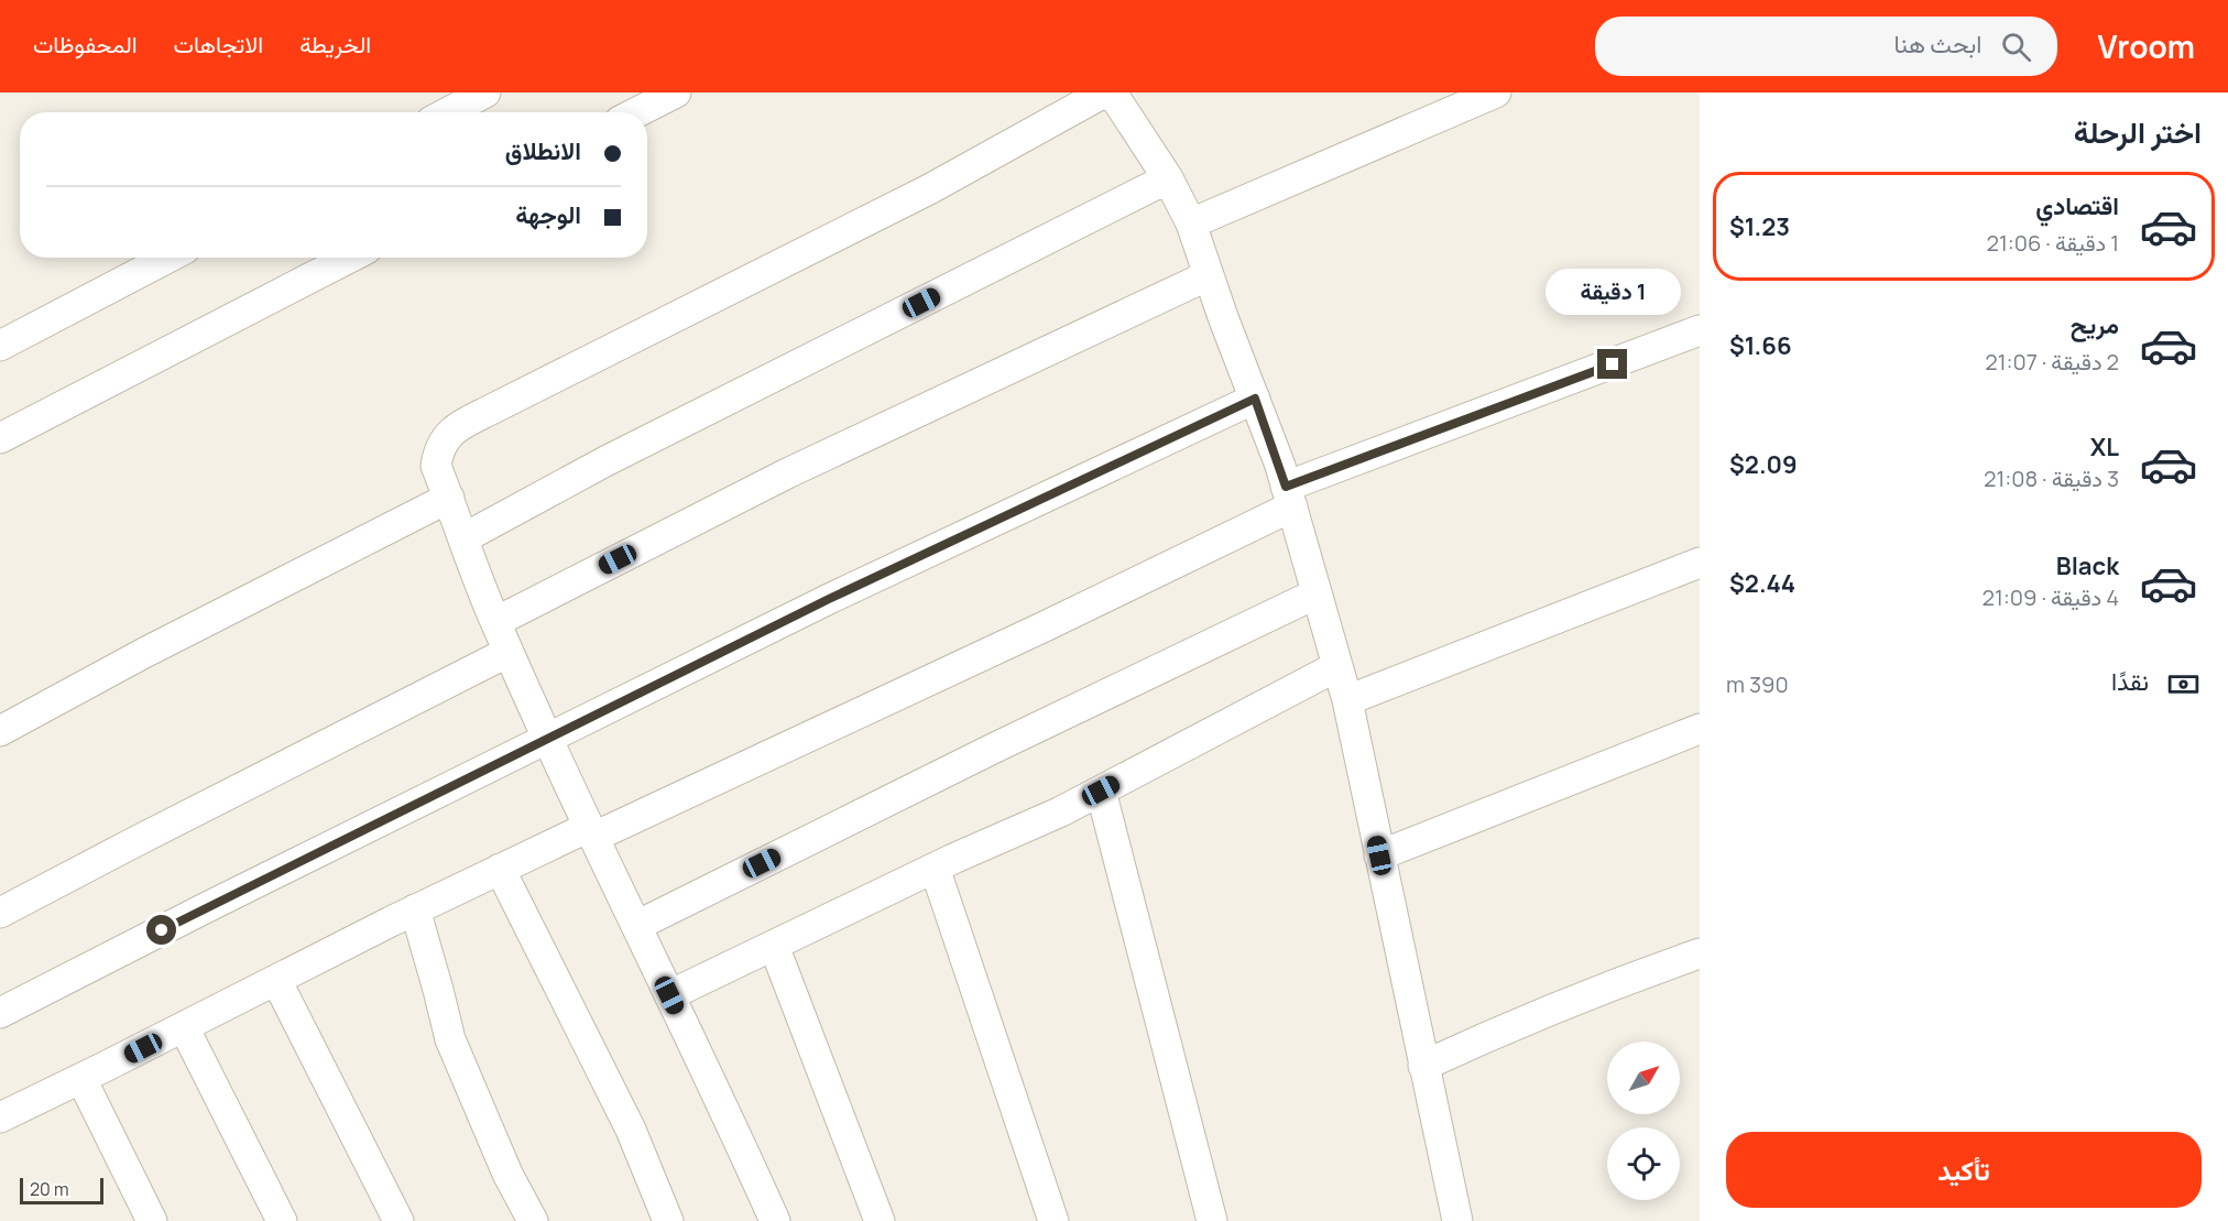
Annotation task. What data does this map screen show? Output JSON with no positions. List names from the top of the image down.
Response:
{
  "scale_bar": "20 m",
  "north": "top right",
  "page": {
    "header": "Vroom",
    "search": "ابحث هنا",
    "nav": ["الخريطة", "الاتجاهات", "المحفوظات"],
    "heading": "اختر الرحلة",
    "banner": ["الانطلاق", "الوجهة"],
    "list": [
      {
        "name": "اقتصادي",
        "note": "1 دقيقة · 21:06",
        "value": "$1.23"
      },
      {
        "name": "مريح",
        "note": "2 دقيقة · 21:07",
        "value": "$1.66"
      },
      {
        "name": "XL",
        "note": "3 دقيقة · 21:08",
        "value": "$2.09"
      },
      {
        "name": "Black",
        "note": "4 دقيقة · 21:09",
        "value": "$2.44"
      }
    ],
    "bubble": "1 دقيقة",
    "pay": ["نقدًا", "390 m"],
    "buttons": "تأكيد",
    "scale": "20 m"
  }
}
